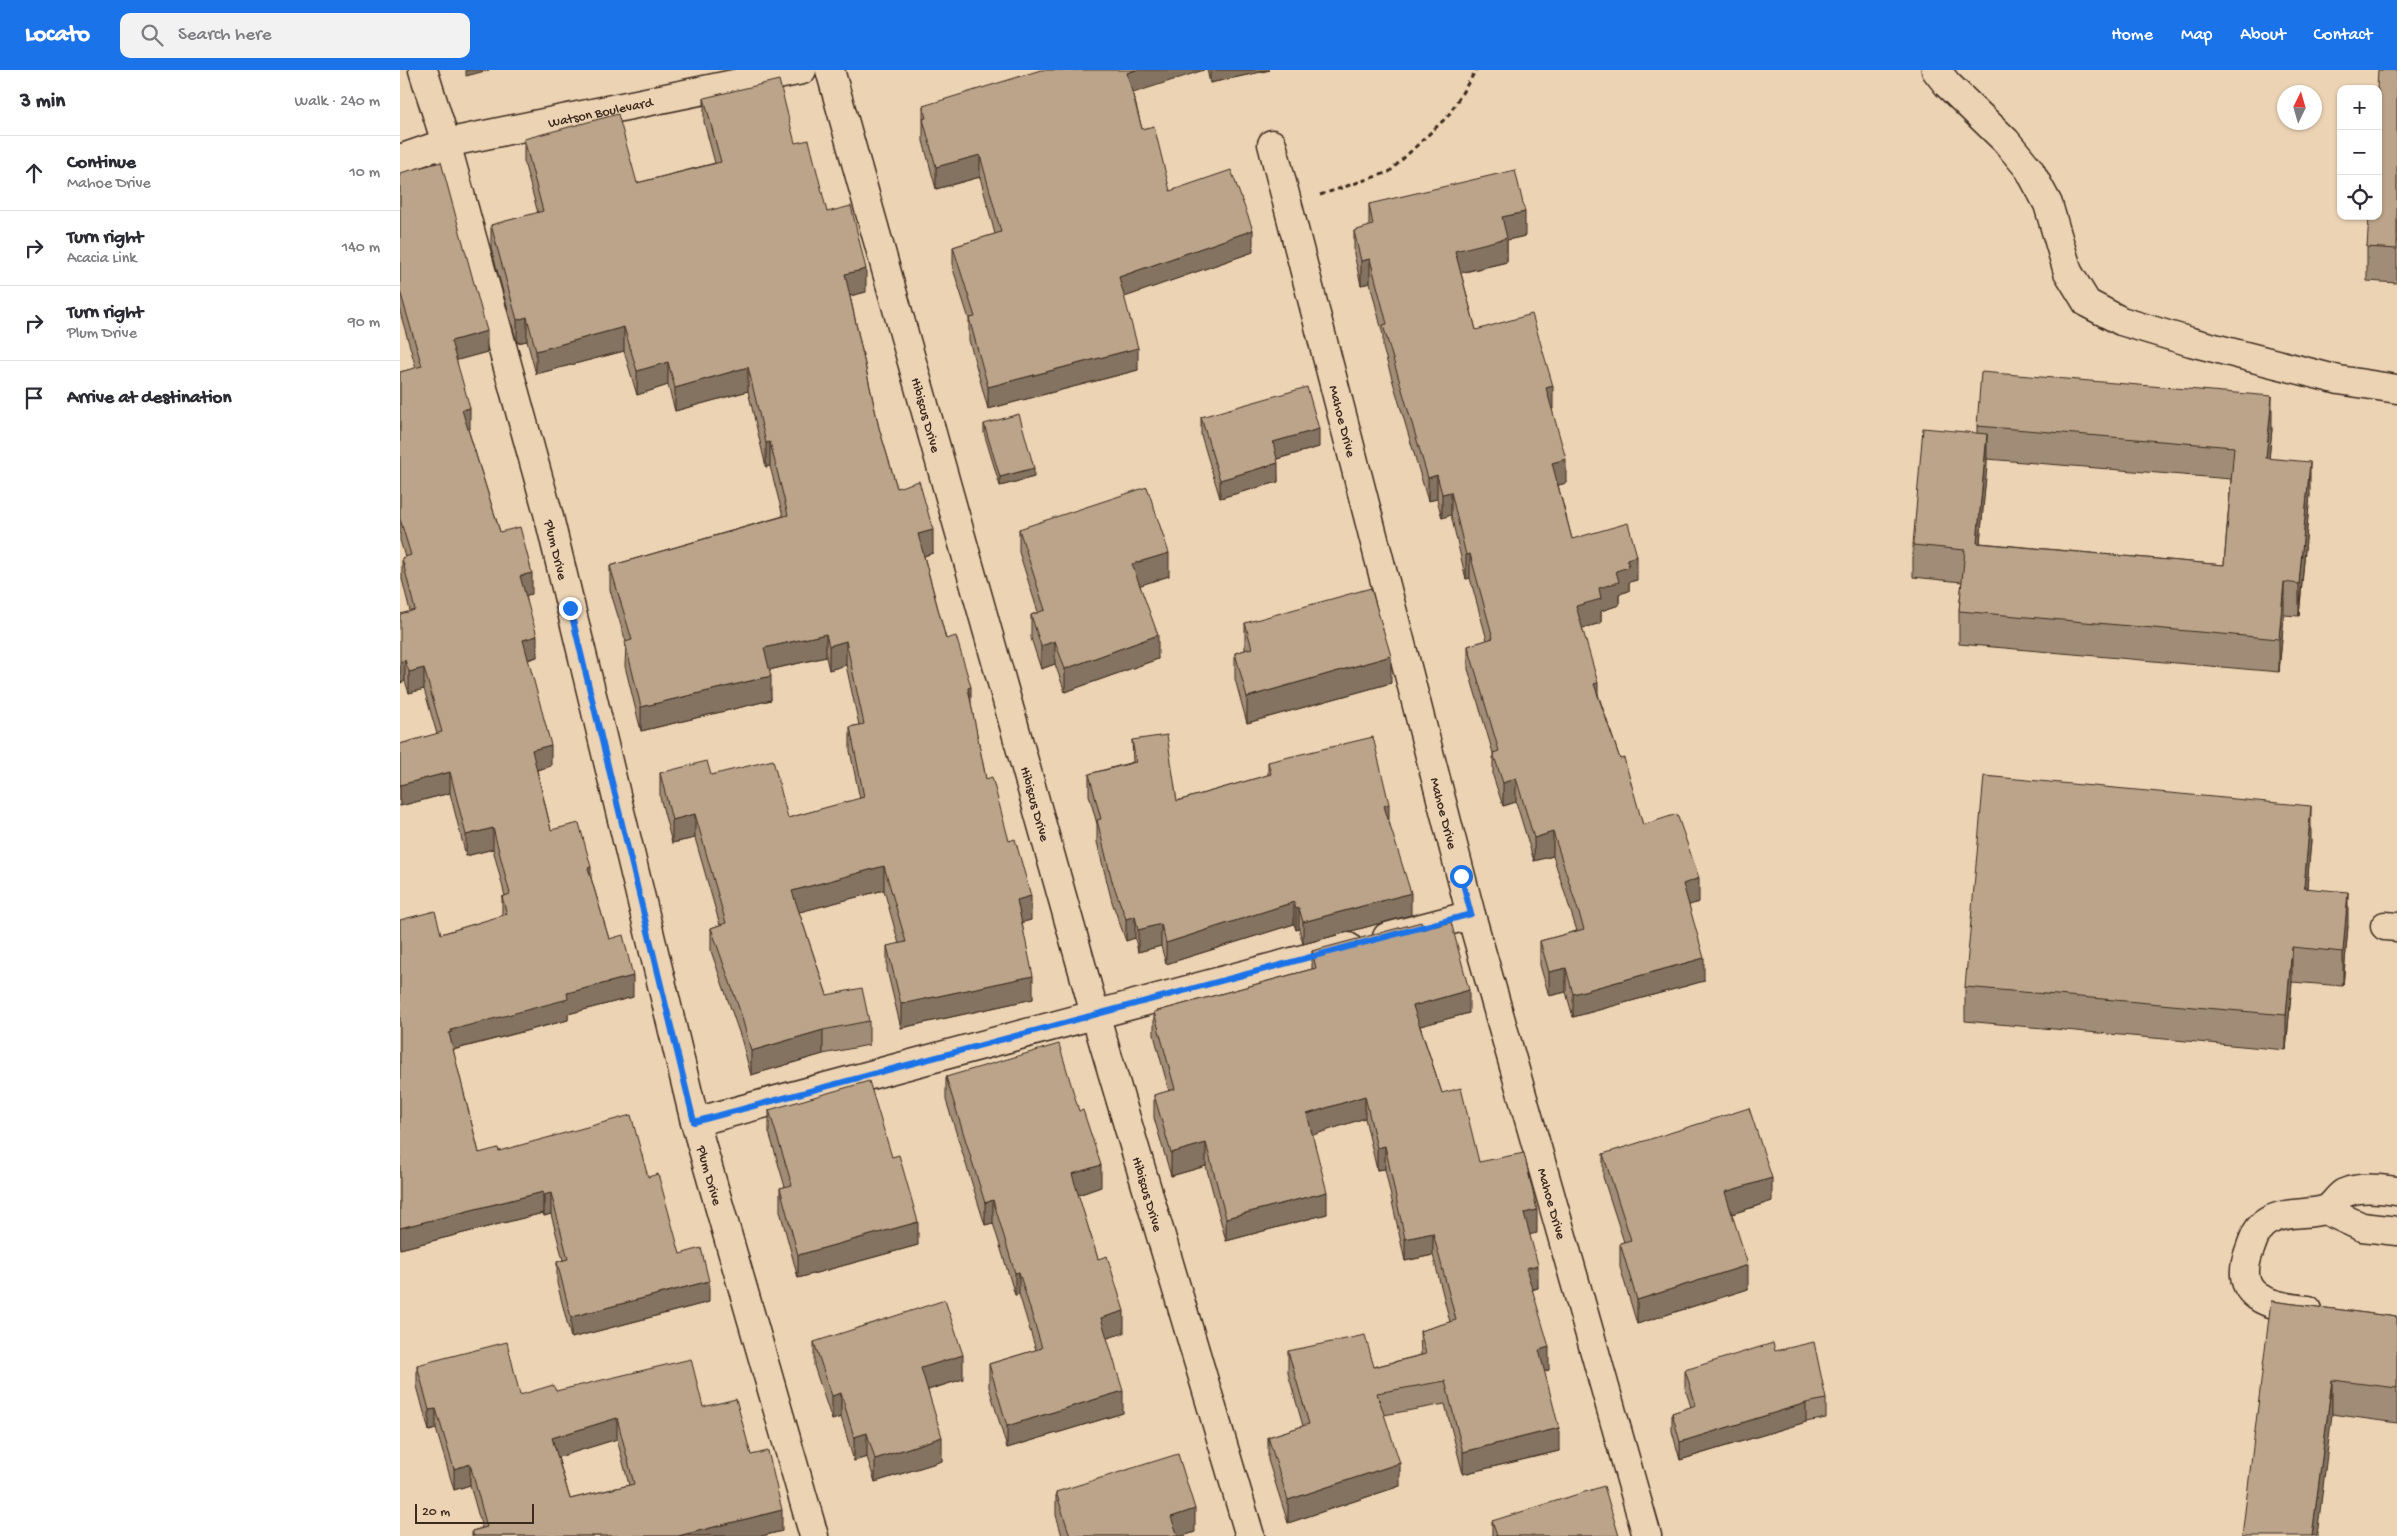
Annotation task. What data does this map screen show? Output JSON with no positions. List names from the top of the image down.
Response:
{
  "streets": {
    "street": [
      "Watson Boulevard",
      "Hibiscus Drive",
      "Mahoe Drive",
      "Plum Drive"
    ]
  },
  "crossings": [
    ["Watson Boulevard", "Plum Drive"]
  ],
  "scale_bar": "20 m",
  "north": "top",
  "page": {
    "header": "Locato",
    "search": "Search here",
    "nav": [
      "Home",
      "Map",
      "About",
      "Contact"
    ],
    "heading": ["3 min", "Walk · 240 m"],
    "map_buttons": ["+", "−"],
    "list": [
      ["Continue", "Mahoe Drive", "10 m"],
      ["Turn right", "Acacia Link", "140 m"],
      ["Turn right", "Plum Drive", "90 m"],
      "Arrive at destination"
    ],
    "scale": "20 m"
  }
}
